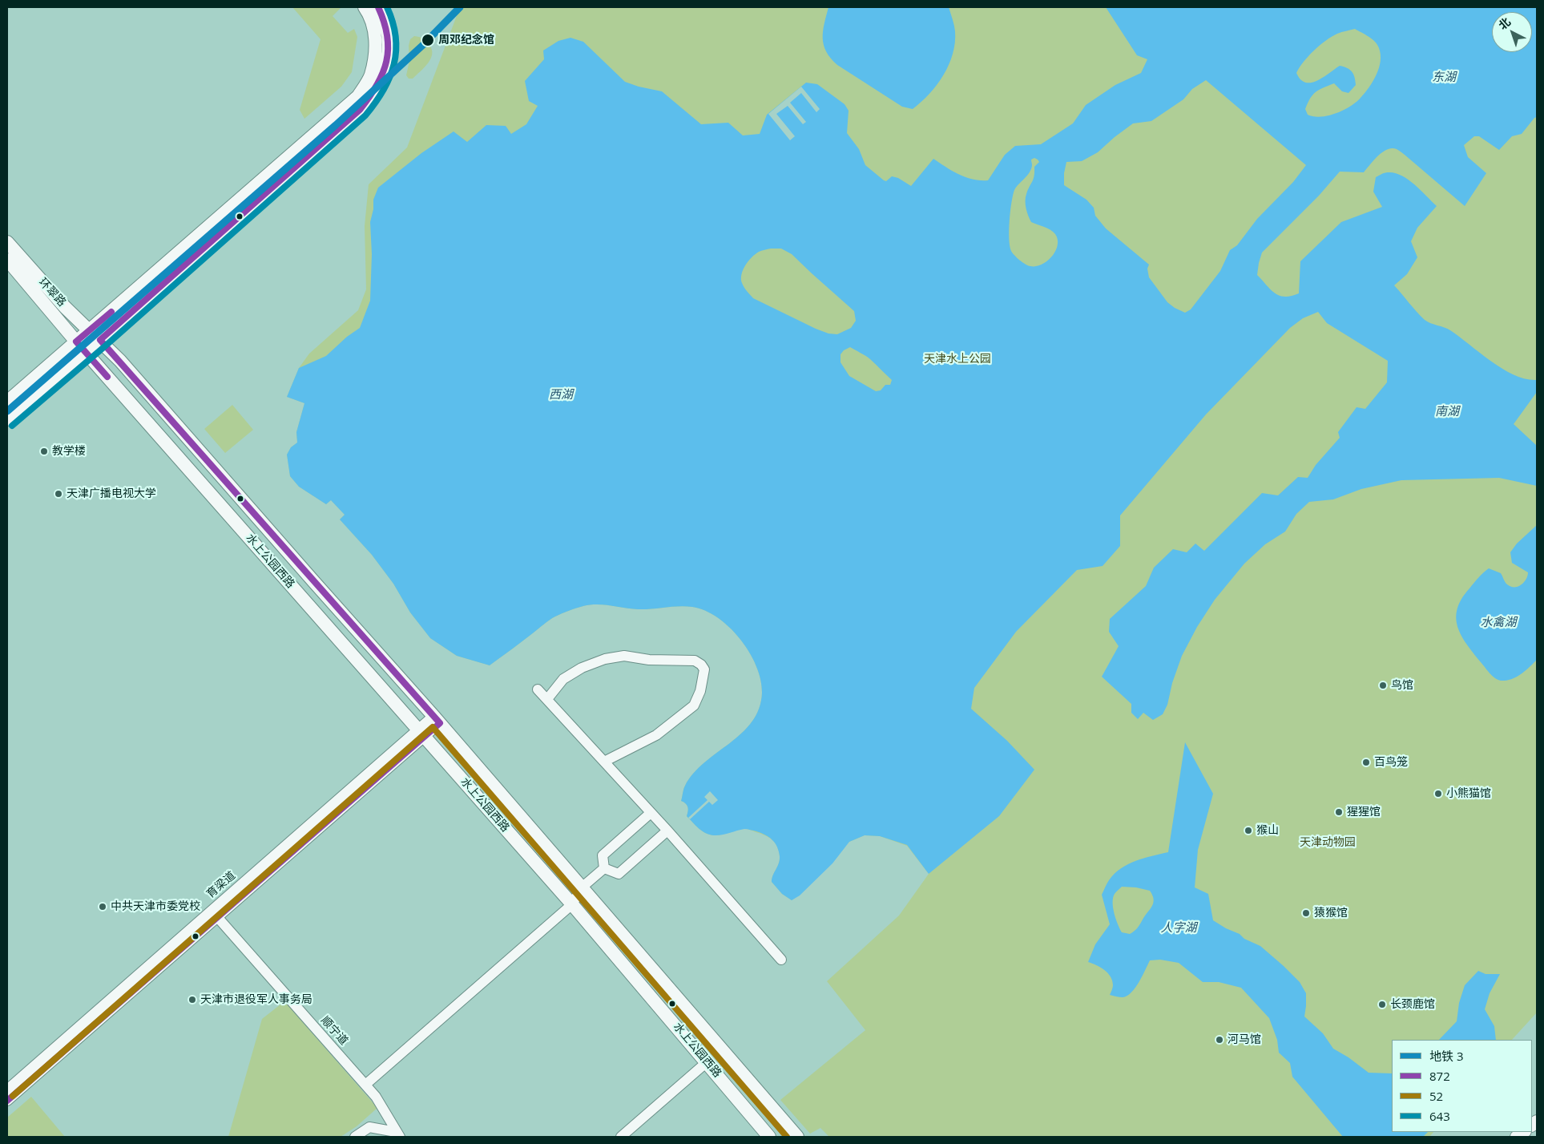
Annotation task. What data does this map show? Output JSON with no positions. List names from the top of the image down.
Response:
{
  "streets": {
    "main road": ["环翠路", "水上公园西路"],
    "street": ["育梁道", "顺宁道"]
  },
  "crossings": [
    ["环翠路", "水上公园西路"],
    ["育梁道", "顺宁道"]
  ],
  "water": [
    "东湖",
    "西湖",
    "南湖",
    "水禽湖",
    "人字湖"
  ],
  "parks": ["天津水上公园", "天津动物园"],
  "places": [
    "周邓纪念馆",
    "教学楼",
    "天津广播电视大学",
    "鸟馆",
    "百鸟笼",
    "小熊猫馆",
    "猩猩馆",
    "猴山",
    "中共天津市委党校",
    "猿猴馆",
    "天津市退役军人事务局",
    "长颈鹿馆",
    "河马馆"
  ],
  "lines": [
    "metro line 3",
    "transit line 872",
    "transit line 643",
    "transit line 52"
  ],
  "legend": [
    "地铁 3",
    "872",
    "52",
    "643"
  ],
  "north": "top left"
}
